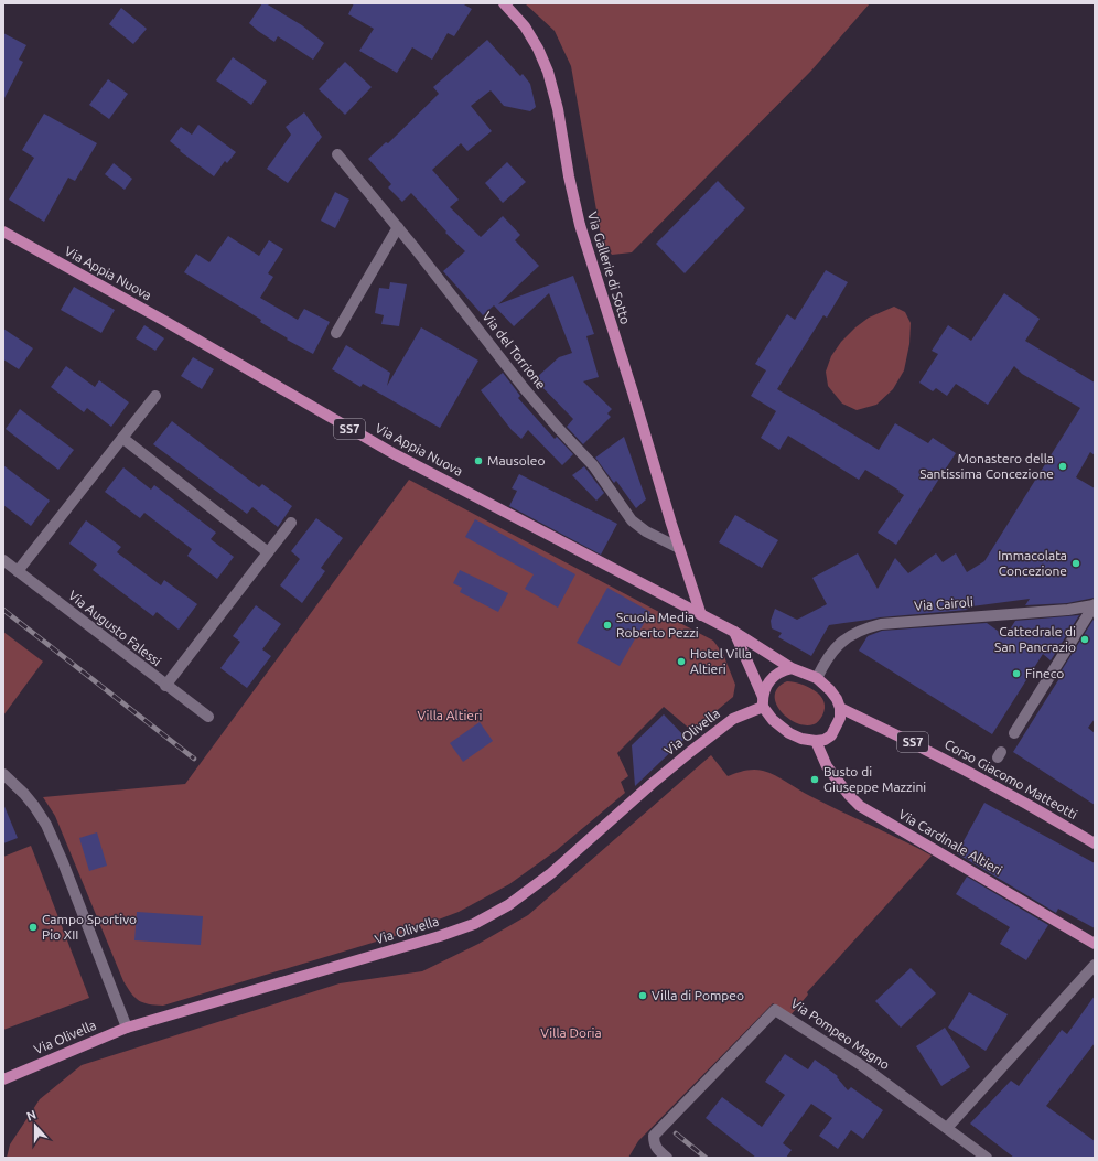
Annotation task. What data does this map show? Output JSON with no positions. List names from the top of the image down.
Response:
{
  "streets": {
    "main road": [
      "Via Gallerie di Sotto",
      "Via Appia Nuova",
      "SS7",
      "Via Olivella",
      "Corso Giacomo Matteotti",
      "Via Cardinale Altieri"
    ],
    "street": [
      "Via del Torrione",
      "Via Cairoli",
      "Via Augusto Falessi",
      "Via Pompeo Magno"
    ]
  },
  "crossings": [
    ["Via Gallerie di Sotto", "Via Appia Nuova"],
    ["Via Gallerie di Sotto", "Via del Torrione"],
    ["Via Appia Nuova", "Via Cairoli"],
    ["Via Appia Nuova", "Via Olivella"],
    ["Via Appia Nuova", "Corso Giacomo Matteotti"],
    ["Via Appia Nuova", "Via Cardinale Altieri"],
    ["Via Cairoli", "Via Olivella"],
    ["Via Cairoli", "Corso Giacomo Matteotti"],
    ["Via Cairoli", "Via Cardinale Altieri"],
    ["Via Olivella", "Corso Giacomo Matteotti"],
    ["Via Olivella", "Via Cardinale Altieri"],
    ["Corso Giacomo Matteotti", "Via Cardinale Altieri"]
  ],
  "parks": ["Villa Altieri", "Villa Doria"],
  "places": [
    "Mausoleo",
    "Monastero della Santissima Concezione",
    "Immacolata Concezione",
    "Scuola Media Roberto Pezzi",
    "Cattedrale di San Pancrazio",
    "Hotel Villa Altieri",
    "Fineco",
    "Busto di Giuseppe Mazzini",
    "Campo Sportivo Pio XII",
    "Villa di Pompeo"
  ],
  "north": "top"
}
